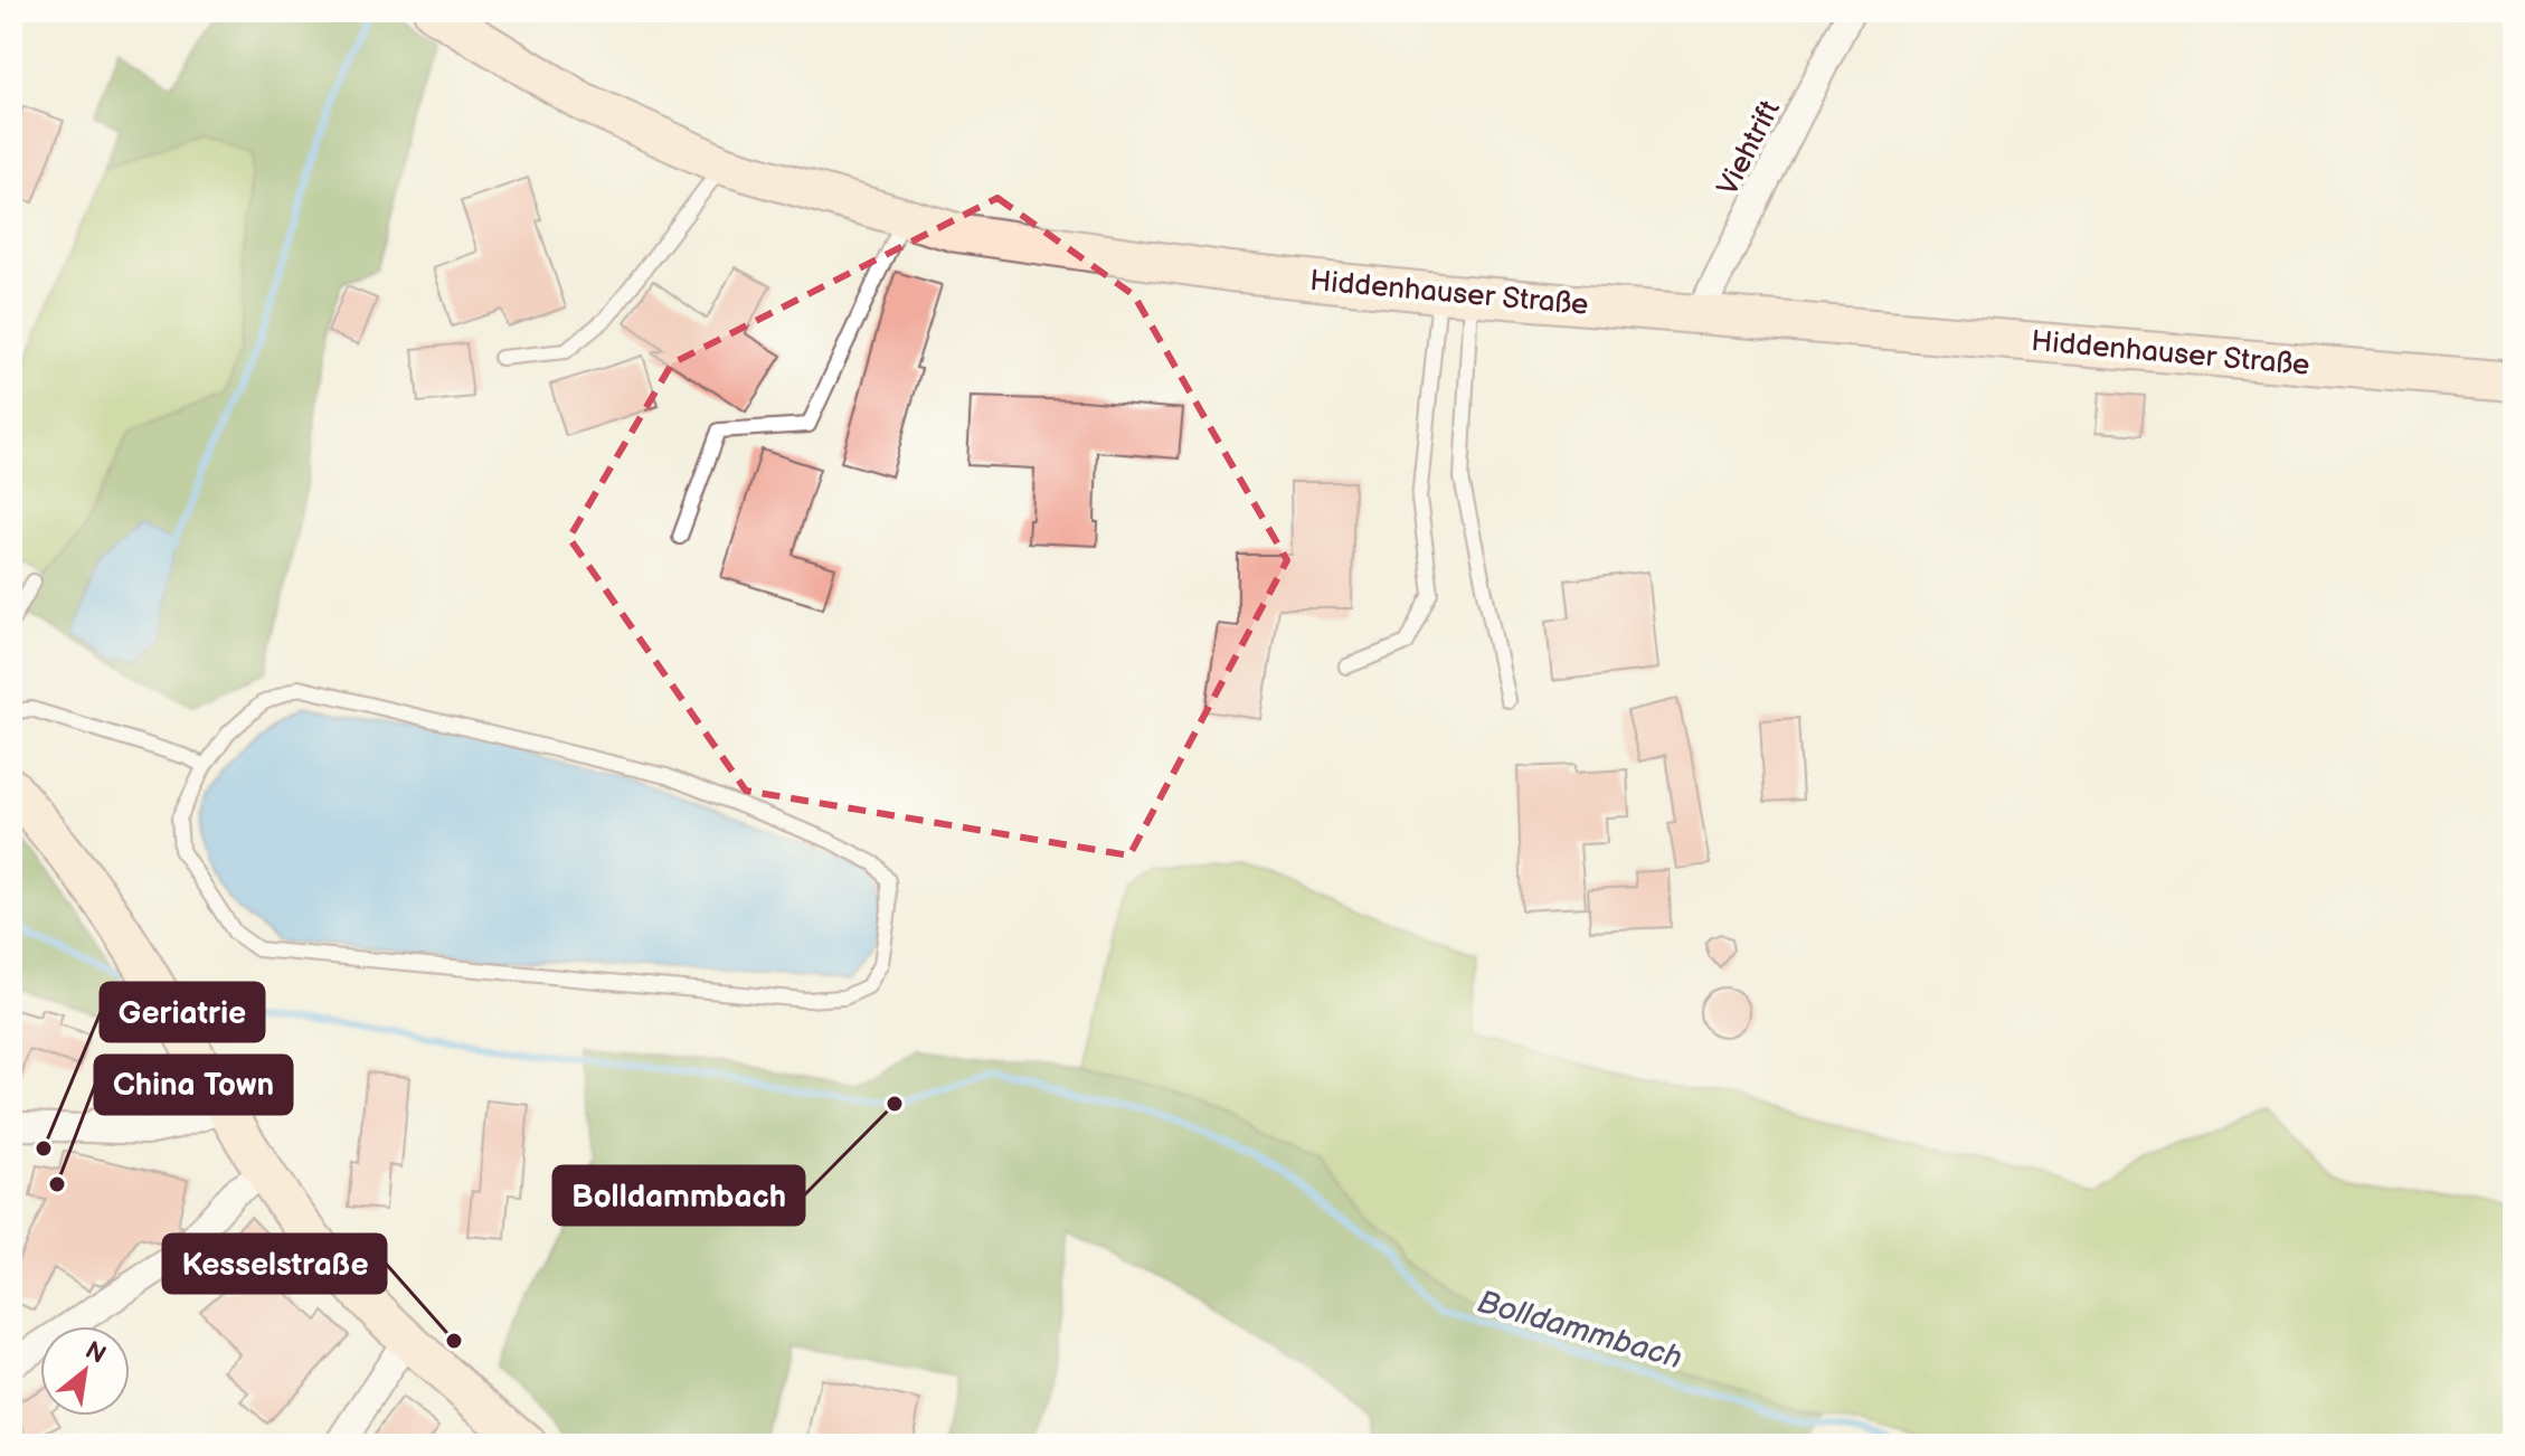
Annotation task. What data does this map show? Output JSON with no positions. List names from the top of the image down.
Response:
{
  "streets": {
    "street": ["Viehtrift", "Hiddenhauser Straße"]
  },
  "crossings": [
    ["Viehtrift", "Hiddenhauser Straße"]
  ],
  "water": ["Bolldammbach"],
  "places": [
    "Bolldammbach",
    "Geriatrie",
    "China Town",
    "Kesselstraße"
  ],
  "north": "top right"
}
